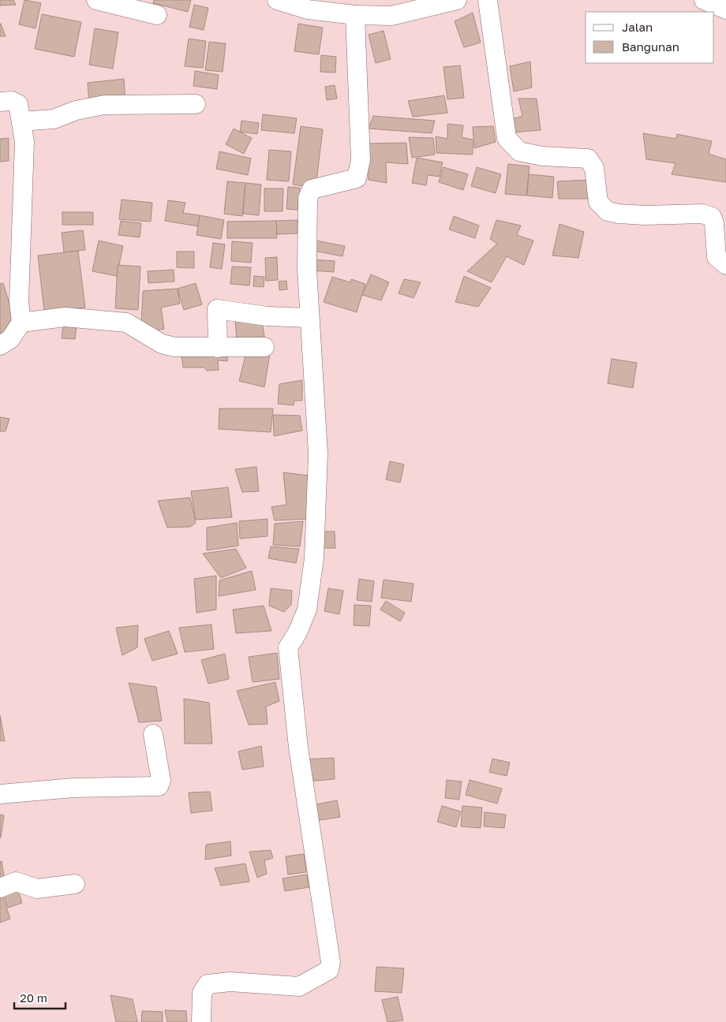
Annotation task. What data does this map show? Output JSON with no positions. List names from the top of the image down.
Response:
{
  "legend": ["Jalan", "Bangunan"],
  "scale_bar": "20 m"
}
